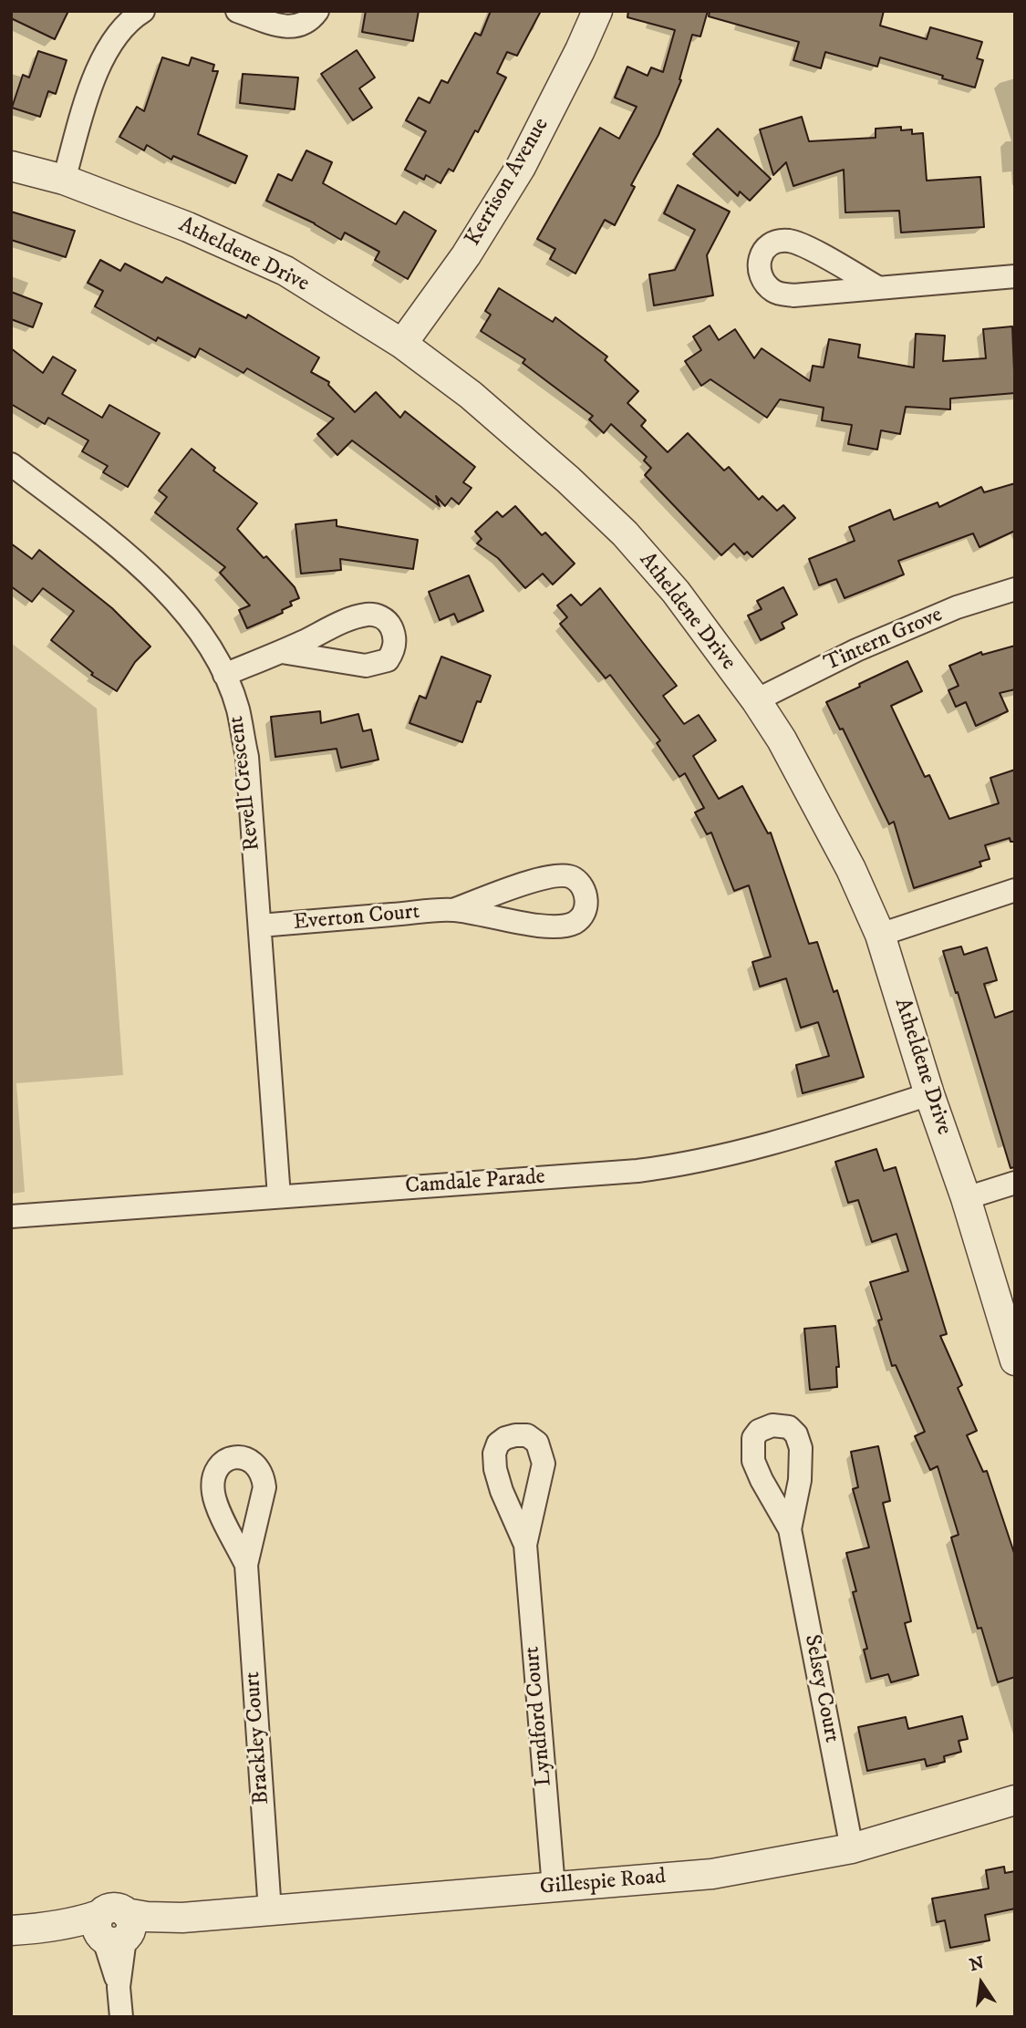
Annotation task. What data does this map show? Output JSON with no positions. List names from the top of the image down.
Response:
{
  "streets": {
    "street": [
      "Kerrison Avenue",
      "Atheldene Drive",
      "Tintern Grove",
      "Revell Crescent",
      "Everton Court",
      "Camdale Parade",
      "Selsey Court",
      "Lyndford Court",
      "Brackley Court",
      "Gillespie Road"
    ]
  },
  "crossings": [
    ["Kerrison Avenue", "Atheldene Drive"],
    ["Atheldene Drive", "Tintern Grove"],
    ["Atheldene Drive", "Camdale Parade"],
    ["Revell Crescent", "Everton Court"],
    ["Revell Crescent", "Camdale Parade"],
    ["Selsey Court", "Gillespie Road"],
    ["Lyndford Court", "Gillespie Road"],
    ["Brackley Court", "Gillespie Road"]
  ],
  "north": "top"
}
